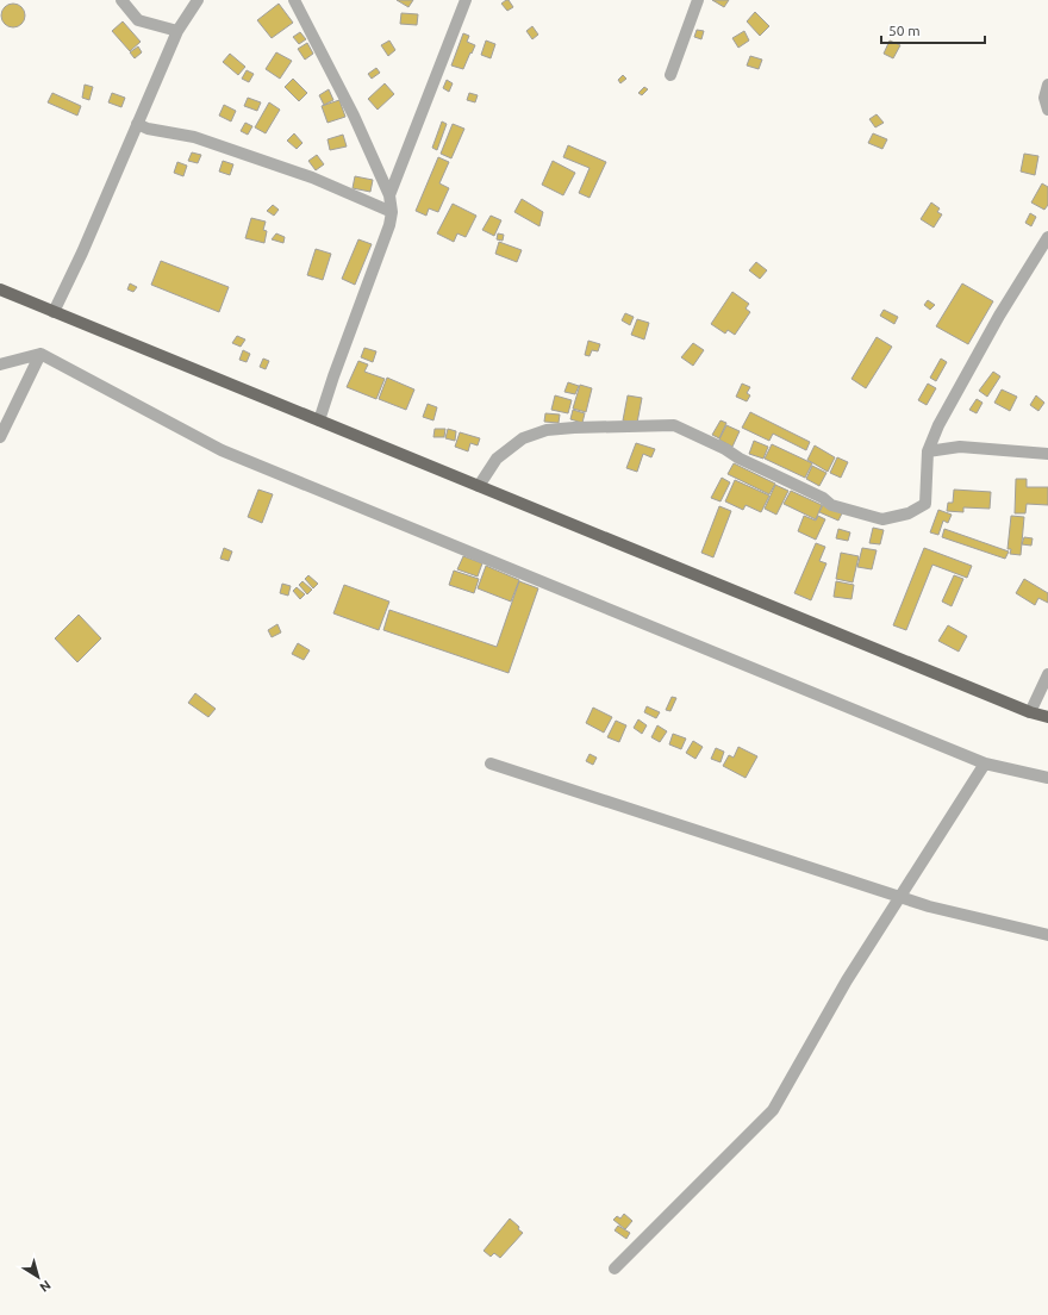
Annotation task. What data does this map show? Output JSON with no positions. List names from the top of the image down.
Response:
{
  "scale_bar": "50 m",
  "north": "bottom right"
}
